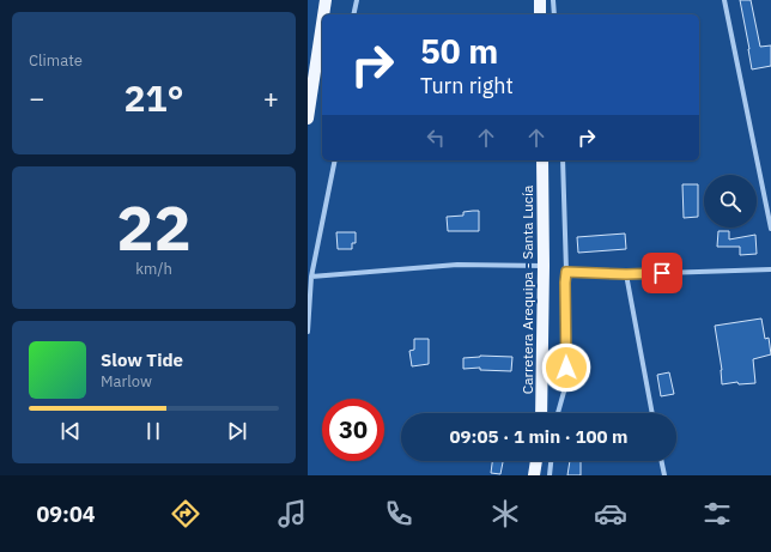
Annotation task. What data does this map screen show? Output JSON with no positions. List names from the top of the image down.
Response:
{
  "streets": {
    "main road": ["Carretera Arequipa - Santa Lucía"]
  },
  "page": {
    "tile": [
      "Climate",
      ["22", "km/h"]
    ],
    "turn": ["50 m", "Turn right"],
    "heat": ["−", "21°", "+"],
    "song": ["Slow Tide", "Marlow"],
    "limit": "30",
    "trip": "09:05 · 1 min · 100 m",
    "tabs": "09:04"
  }
}
